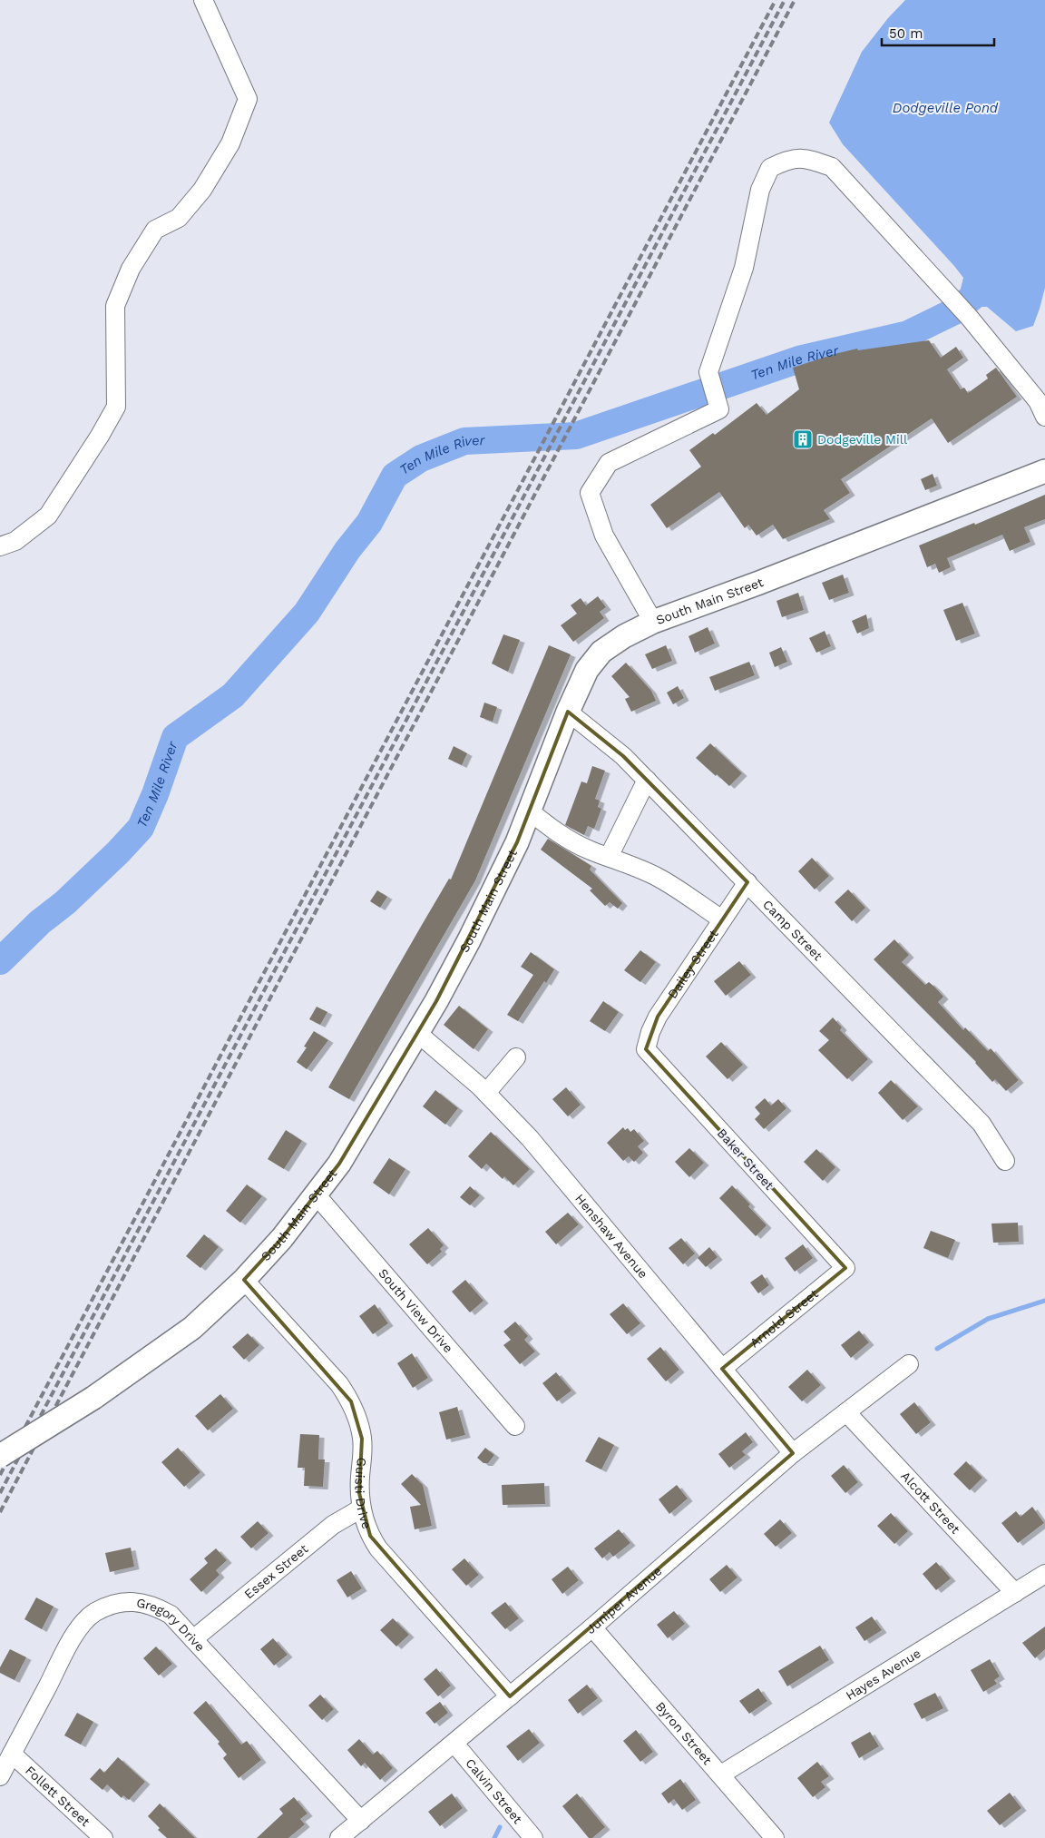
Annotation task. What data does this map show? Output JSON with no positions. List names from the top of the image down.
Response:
{
  "streets": {
    "main road": ["South Main Street"],
    "street": [
      "Camp Street",
      "Dailey Street",
      "Baker Street",
      "Henshaw Avenue",
      "South View Drive",
      "Arnold Street",
      "Guisti Drive",
      "Alcott Street",
      "Essex Street",
      "Juniper Avenue",
      "Gregory Drive",
      "Hayes Avenue",
      "Byron Street",
      "Calvin Street",
      "Follett Street"
    ]
  },
  "crossings": [
    ["South Main Street", "Camp Street"],
    ["South Main Street", "Henshaw Avenue"],
    ["South Main Street", "South View Drive"],
    ["South Main Street", "Guisti Drive"],
    ["Camp Street", "Dailey Street"],
    ["Dailey Street", "Baker Street"],
    ["Baker Street", "Arnold Street"],
    ["Henshaw Avenue", "Arnold Street"],
    ["Henshaw Avenue", "Juniper Avenue"],
    ["Guisti Drive", "Essex Street"],
    ["Guisti Drive", "Juniper Avenue"],
    ["Alcott Street", "Juniper Avenue"],
    ["Alcott Street", "Hayes Avenue"],
    ["Essex Street", "Gregory Drive"],
    ["Juniper Avenue", "Gregory Drive"],
    ["Juniper Avenue", "Byron Street"],
    ["Juniper Avenue", "Calvin Street"],
    ["Gregory Drive", "Follett Street"],
    ["Hayes Avenue", "Byron Street"]
  ],
  "water": ["Dodgeville Pond", "Ten Mile River"],
  "places": {
    "building": ["Dodgeville Mill"]
  },
  "scale_bar": "50 m"
}
